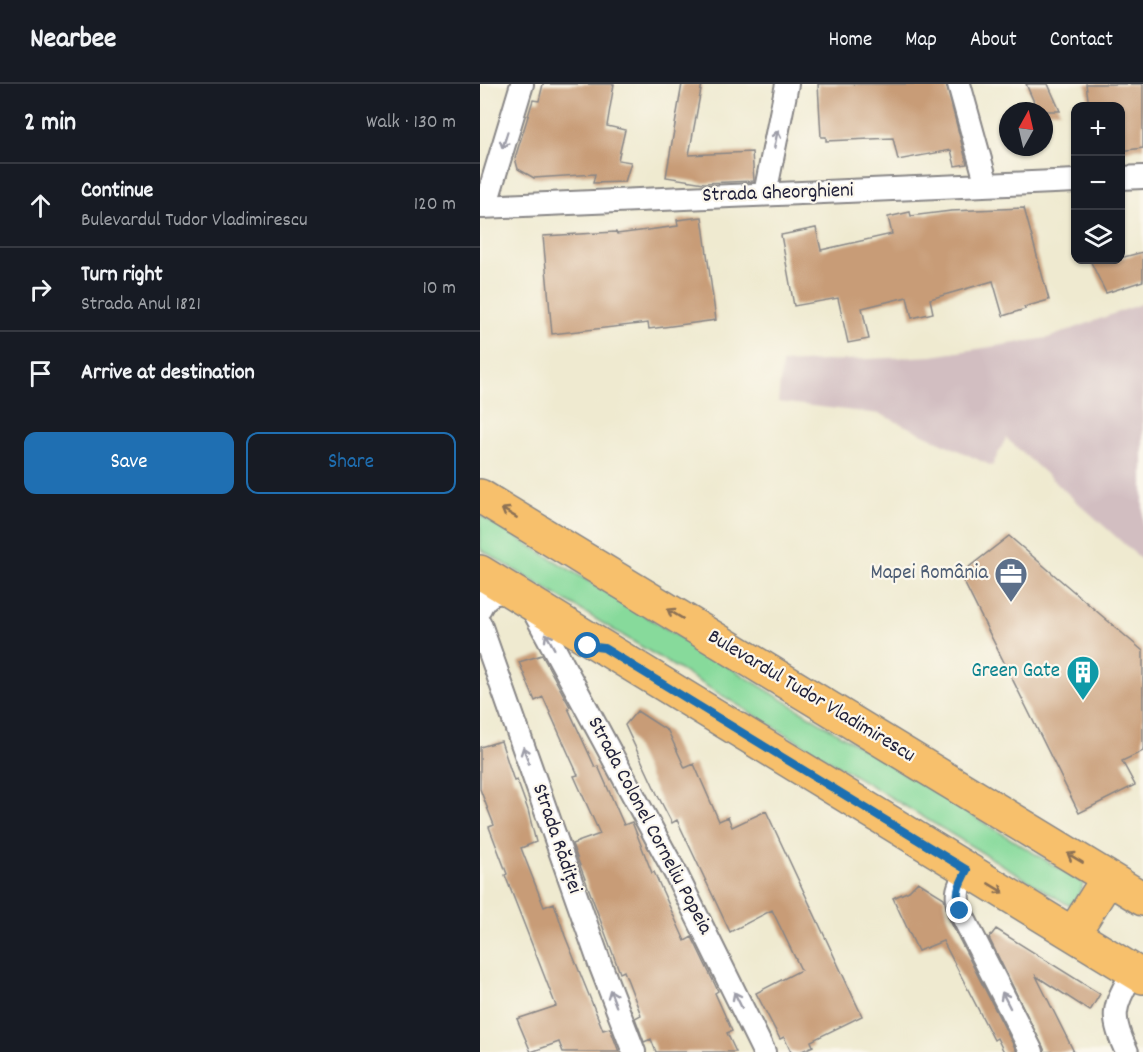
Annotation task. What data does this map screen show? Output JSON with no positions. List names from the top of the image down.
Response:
{
  "streets": {
    "main road": ["Bulevardul Tudor Vladimirescu"],
    "street": ["Strada Gheorghieni", "Strada Colonel Corneliu Popeia", "Strada Rădiței"]
  },
  "one_way": ["Strada Colonel Corneliu Popeia", "Strada Rădiței"],
  "places": {
    "office": ["Mapei România"],
    "building": ["Green Gate"]
  },
  "north": "top",
  "page": {
    "header": "Nearbee",
    "nav": [
      "Home",
      "Map",
      "About",
      "Contact"
    ],
    "heading": ["2 min", "Walk · 130 m"],
    "map_buttons": ["+", "−"],
    "list": [
      ["Continue", "Bulevardul Tudor Vladimirescu", "120 m"],
      ["Turn right", "Strada Anul 1821", "10 m"],
      "Arrive at destination"
    ],
    "buttons": ["Save", "Share"]
  }
}
